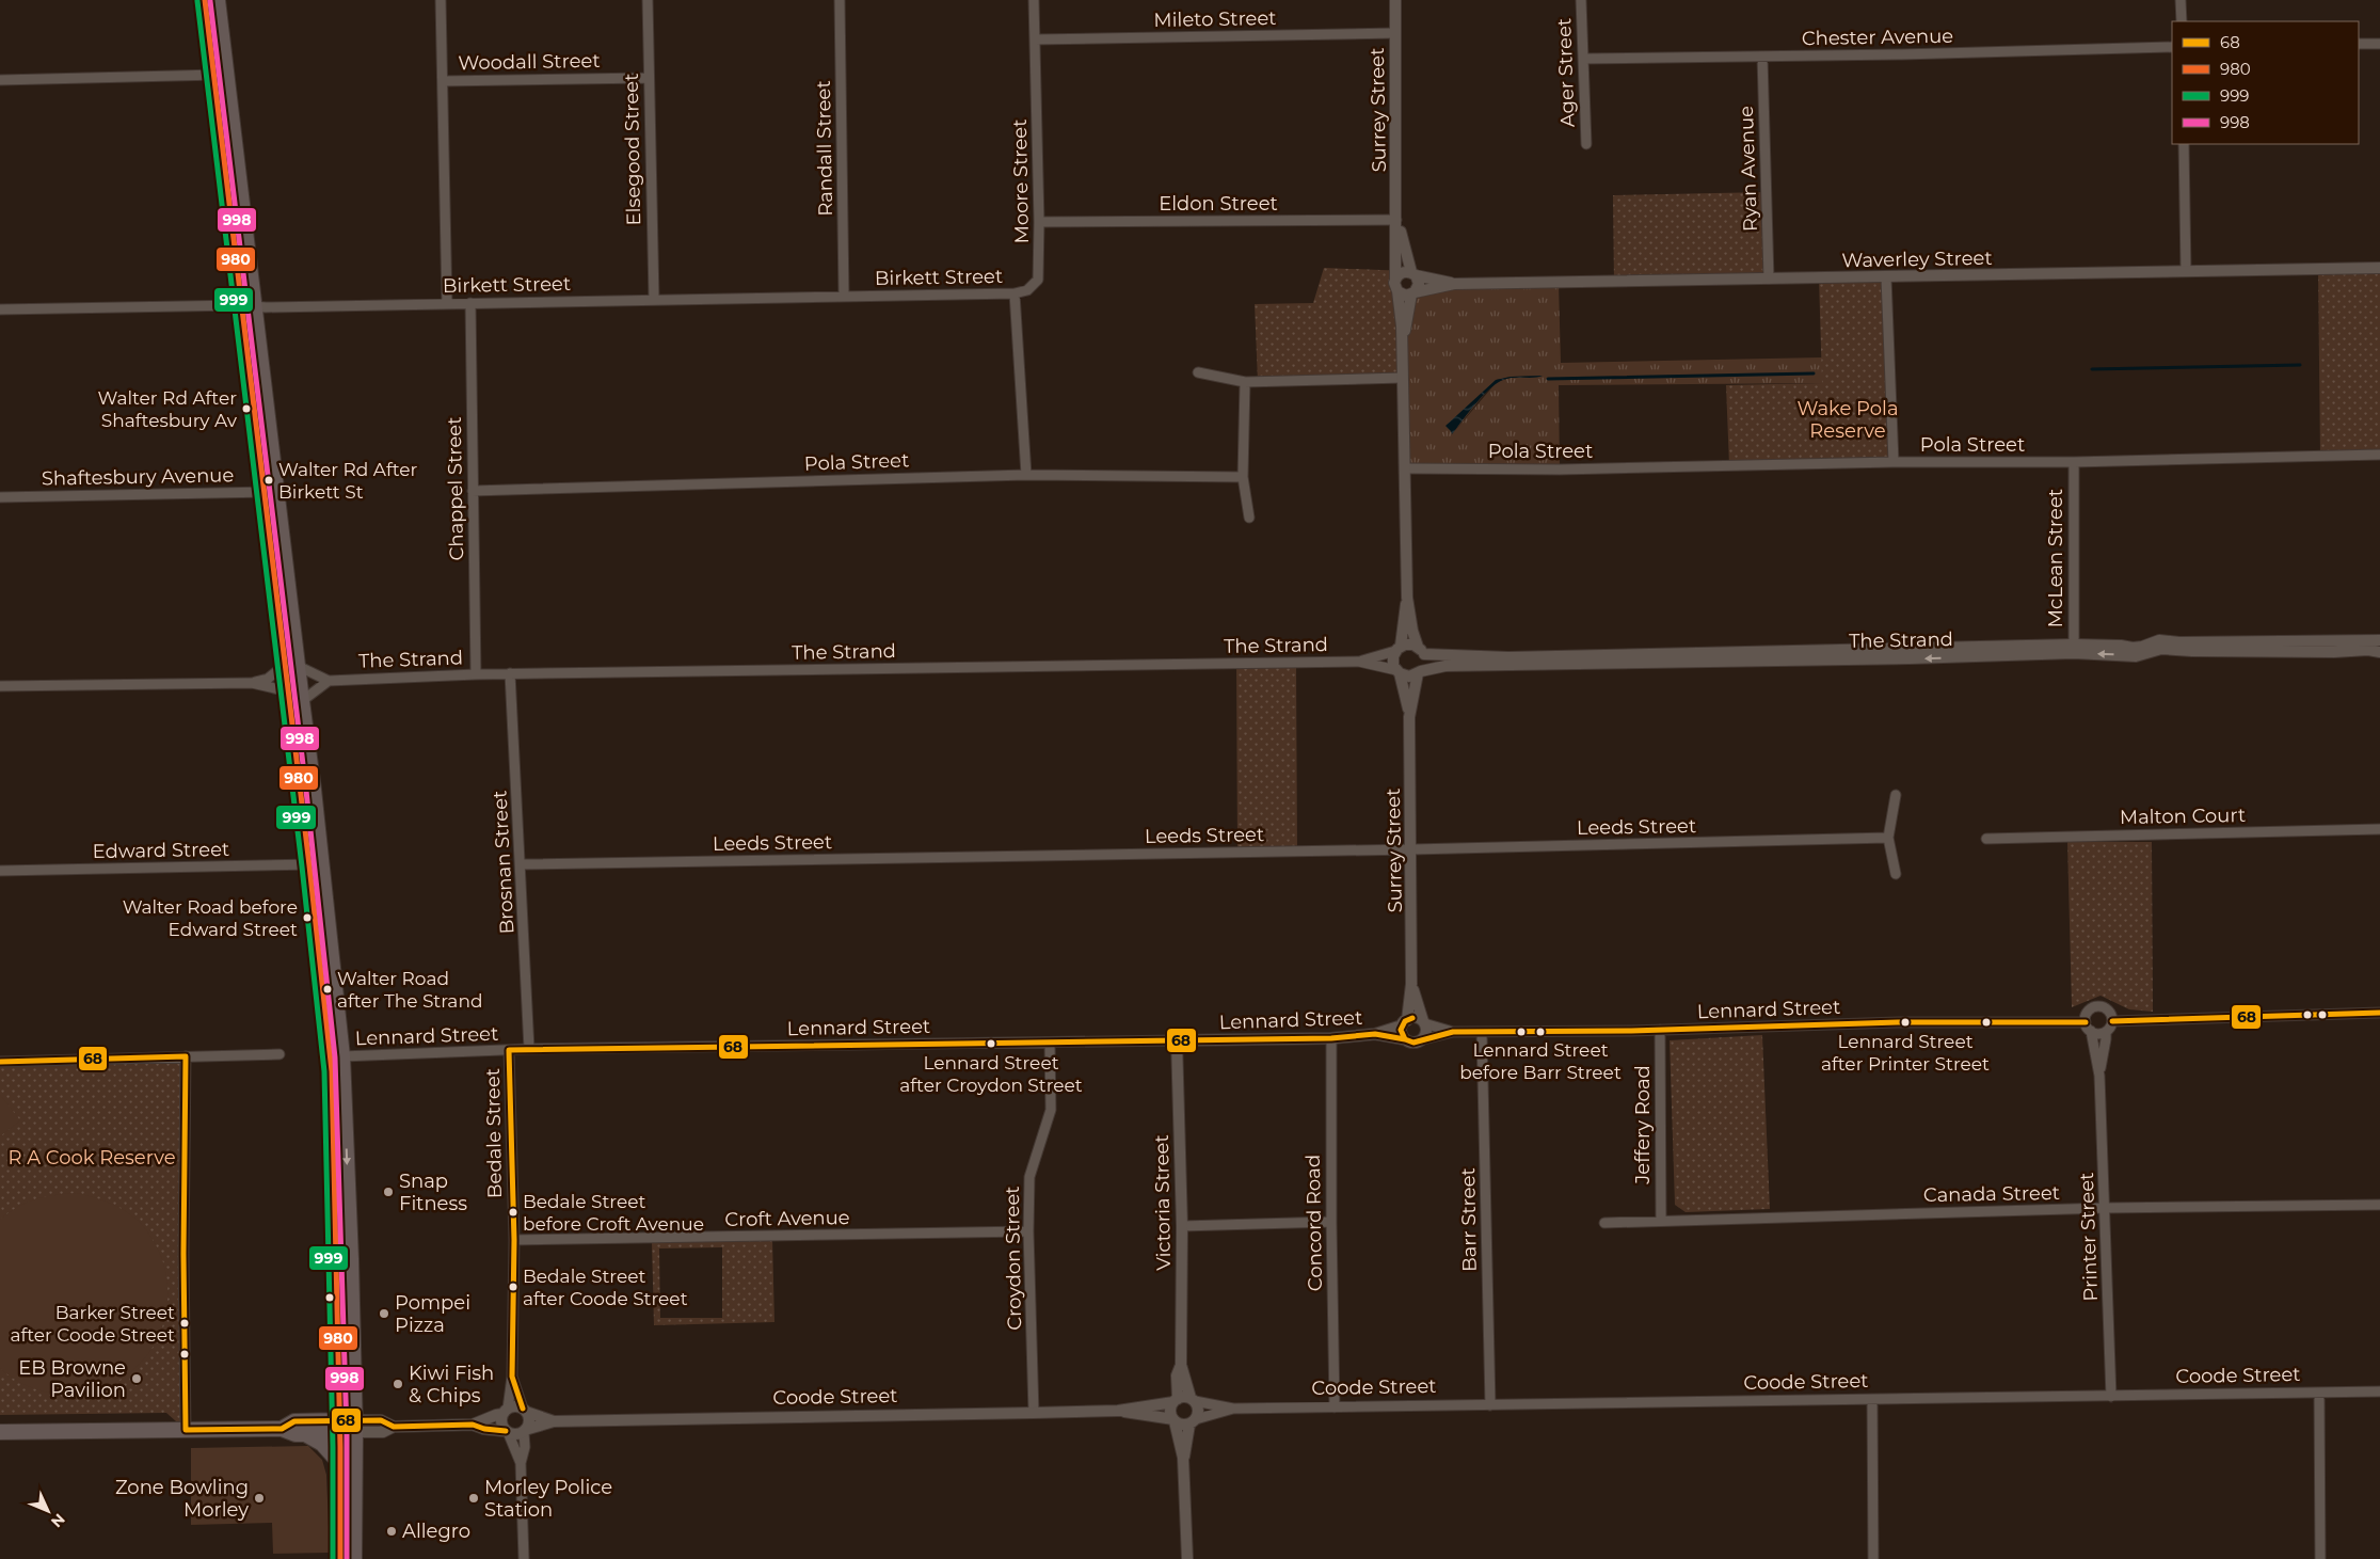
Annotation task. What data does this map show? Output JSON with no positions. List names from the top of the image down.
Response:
{
  "streets": {
    "street": [
      "Mileto Street",
      "Chester Avenue",
      "Woodall Street",
      "Ager Street",
      "Surrey Street",
      "Randall Street",
      "Elsegood Street",
      "Ryan Avenue",
      "Moore Street",
      "Eldon Street",
      "Waverley Street",
      "Birkett Street",
      "Pola Street",
      "Shaftesbury Avenue",
      "Chappel Street",
      "McLean Street",
      "The Strand",
      "Malton Court",
      "Leeds Street",
      "Edward Street",
      "Brosnan Street",
      "Lennard Street",
      "Jeffery Road",
      "Bedale Street",
      "Canada Street",
      "Victoria Street",
      "Croft Avenue",
      "Barr Street",
      "Concord Road",
      "Printer Street",
      "Croydon Street",
      "Coode Street"
    ]
  },
  "crossings": [
    ["Mileto Street", "Surrey Street"],
    ["Mileto Street", "Moore Street"],
    ["Chester Avenue", "Ager Street"],
    ["Chester Avenue", "Ryan Avenue"],
    ["Woodall Street", "Elsegood Street"],
    ["Surrey Street", "Eldon Street"],
    ["Surrey Street", "Waverley Street"],
    ["Surrey Street", "The Strand"],
    ["Surrey Street", "Leeds Street"],
    ["Surrey Street", "Lennard Street"],
    ["Randall Street", "Birkett Street"],
    ["Elsegood Street", "Birkett Street"],
    ["Ryan Avenue", "Waverley Street"],
    ["Moore Street", "Eldon Street"],
    ["Moore Street", "Birkett Street"],
    ["Birkett Street", "Chappel Street"],
    ["Pola Street", "Chappel Street"],
    ["Pola Street", "McLean Street"],
    ["Chappel Street", "The Strand"],
    ["McLean Street", "The Strand"],
    ["The Strand", "Brosnan Street"],
    ["Leeds Street", "Brosnan Street"],
    ["Brosnan Street", "Lennard Street"],
    ["Lennard Street", "Jeffery Road"],
    ["Lennard Street", "Bedale Street"],
    ["Lennard Street", "Victoria Street"],
    ["Lennard Street", "Barr Street"],
    ["Lennard Street", "Concord Road"],
    ["Lennard Street", "Printer Street"],
    ["Lennard Street", "Croydon Street"],
    ["Jeffery Road", "Canada Street"],
    ["Bedale Street", "Croft Avenue"],
    ["Bedale Street", "Coode Street"],
    ["Canada Street", "Printer Street"],
    ["Victoria Street", "Coode Street"],
    ["Croft Avenue", "Croydon Street"],
    ["Barr Street", "Coode Street"],
    ["Concord Road", "Coode Street"],
    ["Printer Street", "Coode Street"],
    ["Croydon Street", "Coode Street"]
  ],
  "parks": ["Wake Pola Reserve", "R A Cook Reserve"],
  "places": [
    "Walter Rd After Shaftesbury Av",
    "Walter Rd After Birkett St",
    "Walter Road before Edward Street",
    "Walter Road after The Strand",
    "Lennard Street after Printer Street",
    "Lennard Street before Barr Street",
    "Lennard Street after Croydon Street",
    "Snap Fitness",
    "Bedale Street before Croft Avenue",
    "Bedale Street after Coode Street",
    "Pompei Pizza",
    "Barker Street after Coode Street",
    "EB Browne Pavilion",
    "Kiwi Fish & Chips",
    "Zone Bowling Morley",
    "Morley Police Station",
    "Allegro"
  ],
  "lines": [
    "transit line 980",
    "transit line 999",
    "transit line 998",
    "transit line 68"
  ],
  "legend": [
    "68",
    "980",
    "999",
    "998"
  ],
  "north": "bottom right"
}
